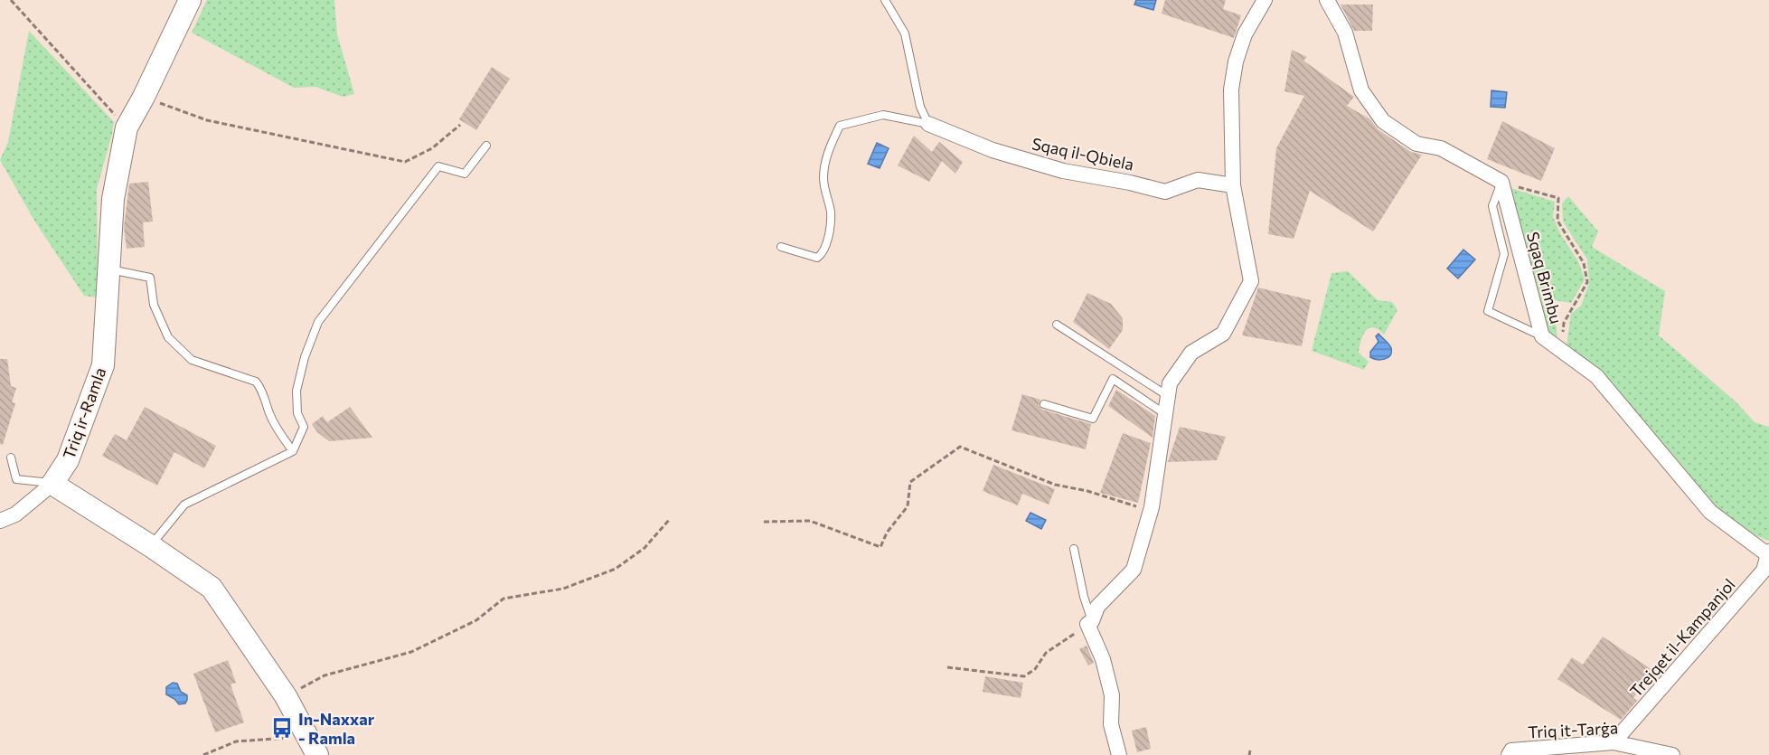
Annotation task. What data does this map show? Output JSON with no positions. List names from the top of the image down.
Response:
{
  "streets": {
    "main road": ["Triq ir-Ramla"],
    "street": [
      "Sqaq il-Qbiela",
      "Sqaq Brimbu",
      "Trejqet il-Kampanjol",
      "Triq it-Tarġa"
    ]
  },
  "crossings": [
    ["Sqaq Brimbu", "Trejqet il-Kampanjol"],
    ["Trejqet il-Kampanjol", "Triq it-Tarġa"]
  ],
  "places": {
    "bus stop": ["In-Naxxar - Ramla"]
  }
}
